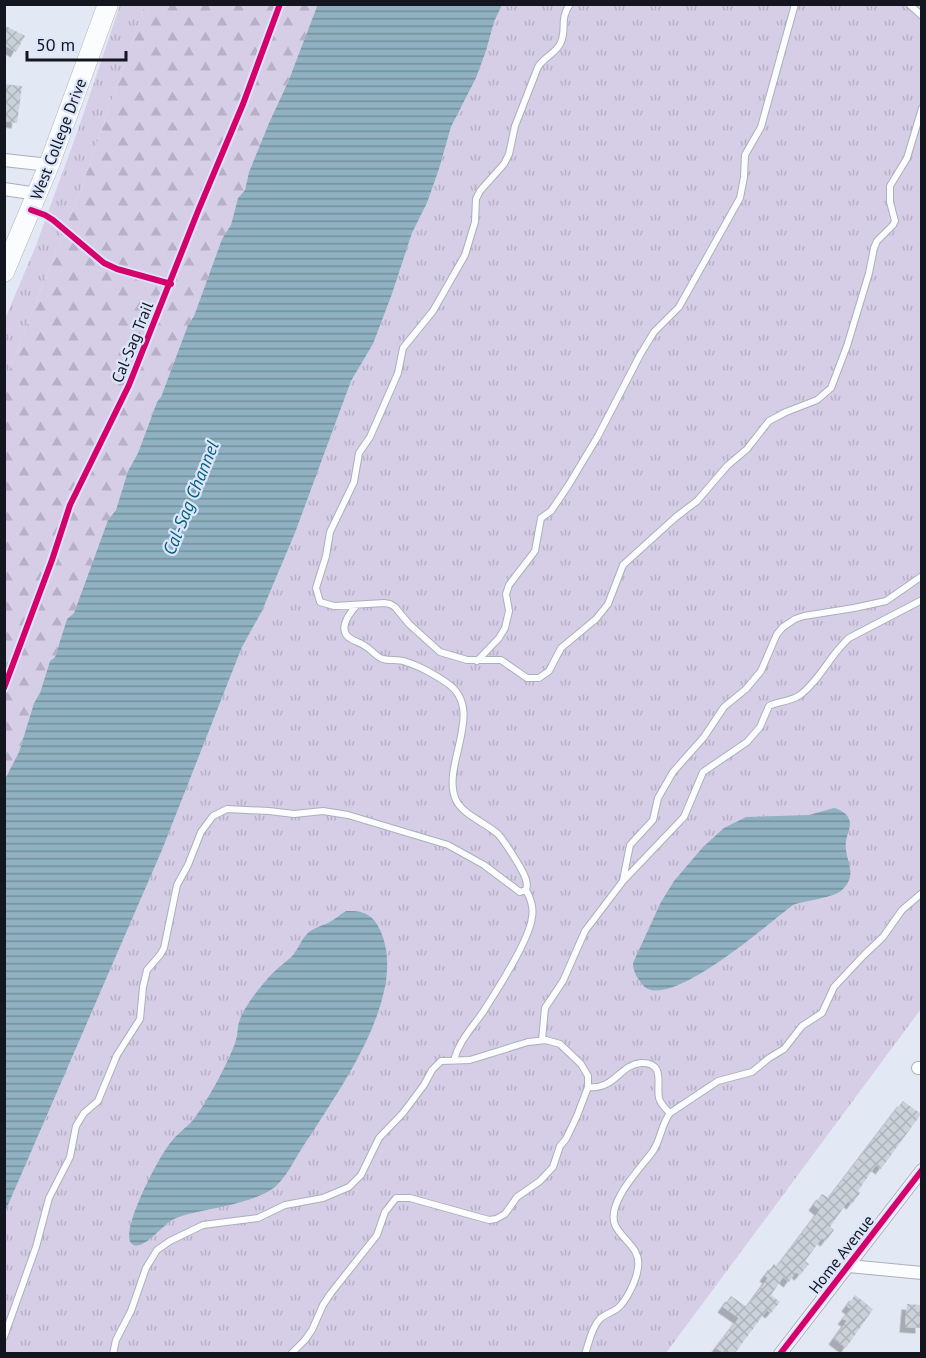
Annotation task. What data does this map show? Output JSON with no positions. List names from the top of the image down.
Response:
{
  "streets": {
    "main road": ["West College Drive"],
    "street": ["Home Avenue"],
    "cycle path": ["Cal-Sag Trail"]
  },
  "water": ["Cal-Sag Channel"],
  "scale_bar": "50 m"
}
